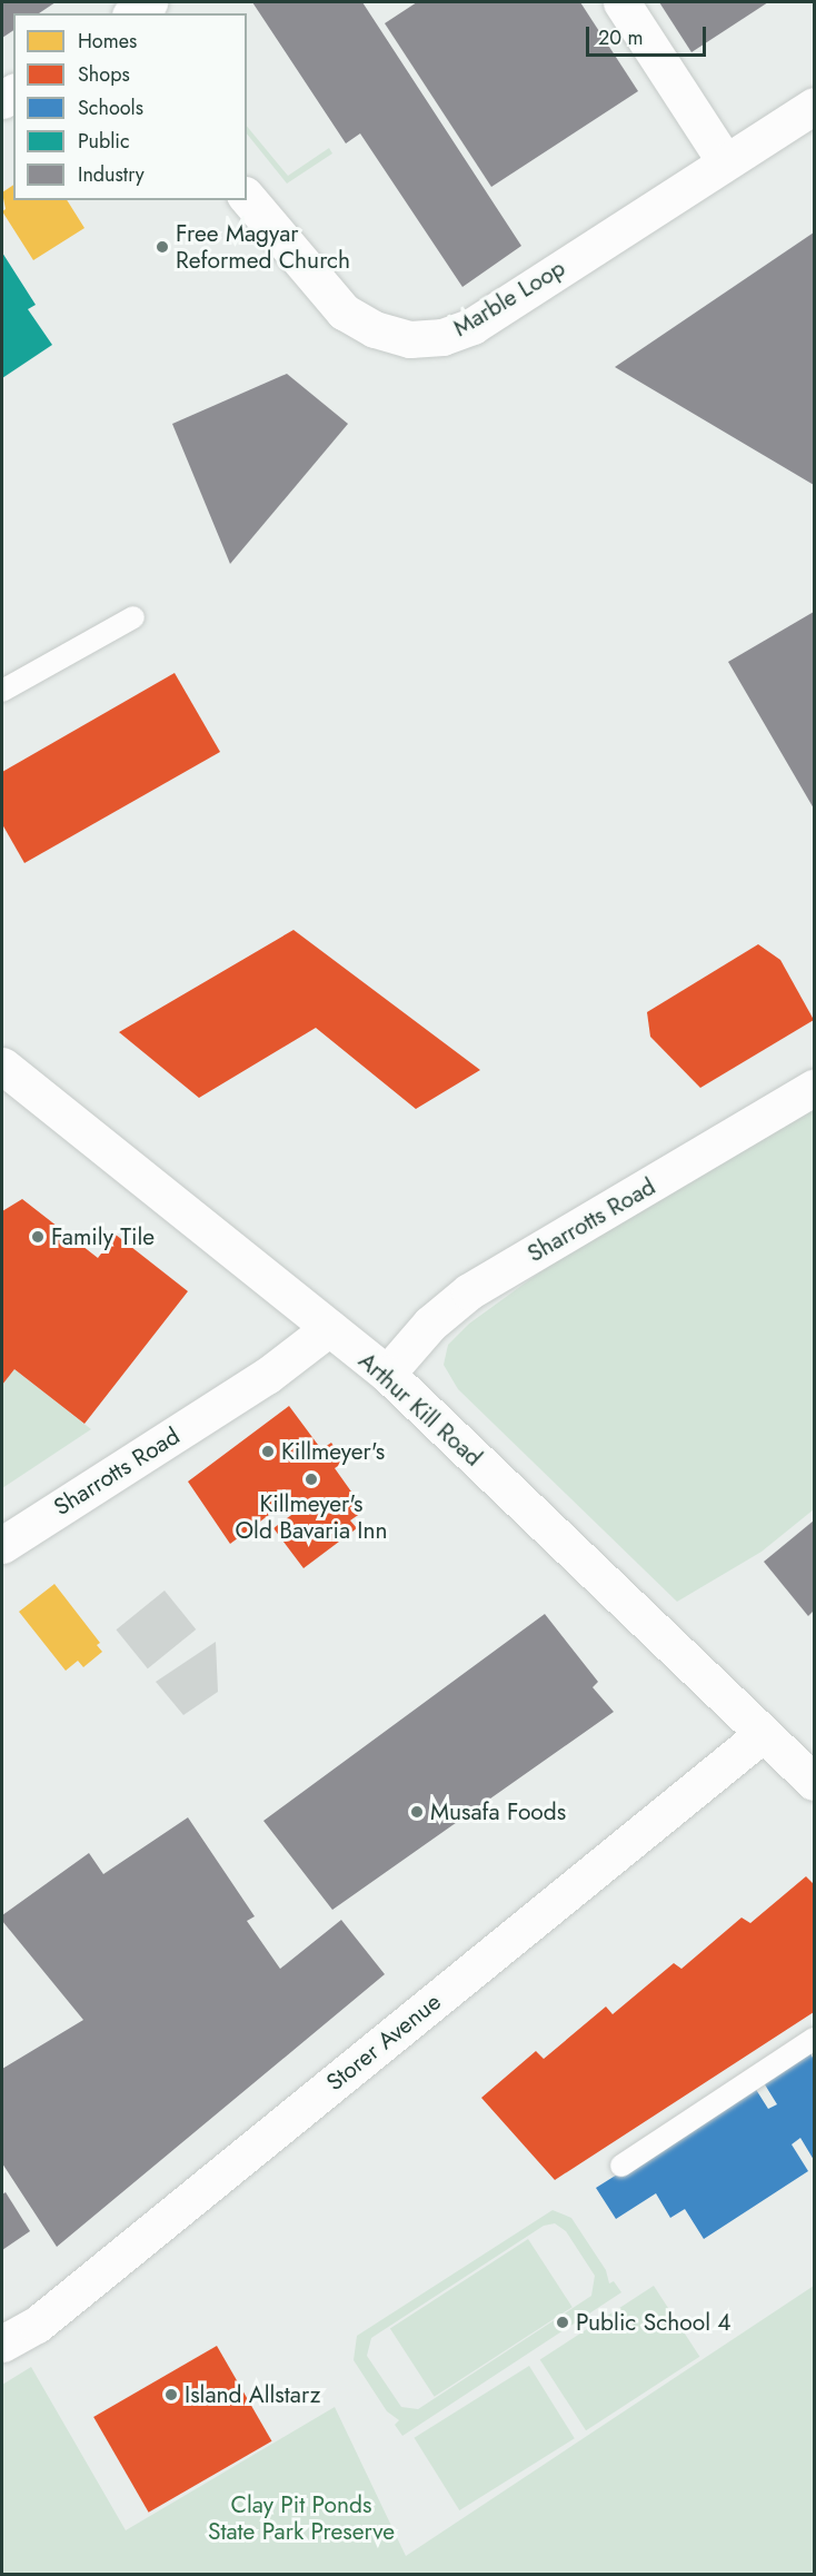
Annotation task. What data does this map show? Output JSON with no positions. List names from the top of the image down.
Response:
{
  "streets": {
    "street": [
      "Marble Loop",
      "Sharrotts Road",
      "Arthur Kill Road",
      "Storer Avenue"
    ]
  },
  "crossings": [
    ["Sharrotts Road", "Arthur Kill Road"],
    ["Arthur Kill Road", "Storer Avenue"]
  ],
  "parks": ["Clay Pit Ponds State Park Preserve"],
  "places": [
    "Free Magyar Reformed Church",
    "Family Tile",
    "Killmeyer's",
    "Killmeyer's Old Bavaria Inn",
    "Musafa Foods",
    "Public School 4",
    "Island Allstarz"
  ],
  "legend": [
    "Homes",
    "Shops",
    "Schools",
    "Public",
    "Industry"
  ],
  "scale_bar": "20 m"
}
